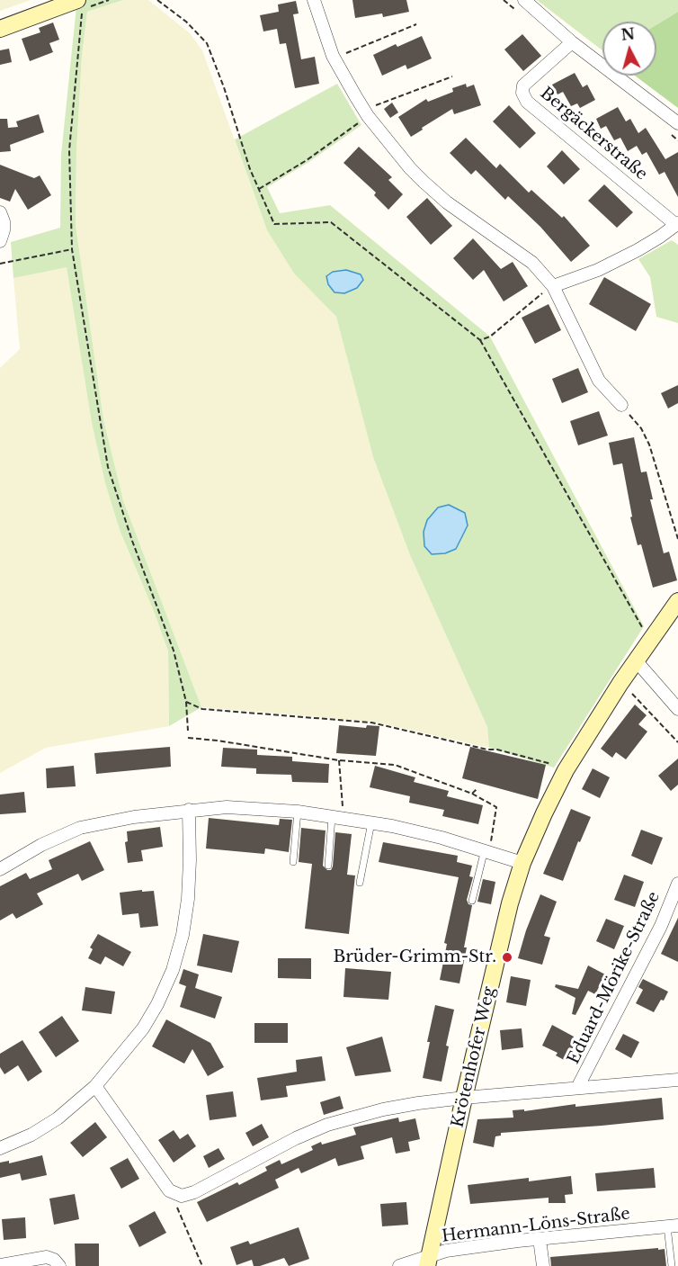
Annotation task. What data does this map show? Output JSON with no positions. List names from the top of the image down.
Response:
{
  "streets": {
    "street": [
      "Bergäckerstraße",
      "Eduard-Mörike-Straße",
      "Krötenhofer Weg",
      "Hermann-Löns-Straße"
    ]
  },
  "crossings": [
    ["Krötenhofer Weg", "Hermann-Löns-Straße"]
  ],
  "places": ["Brüder-Grimm-Str."],
  "north": "top"
}
